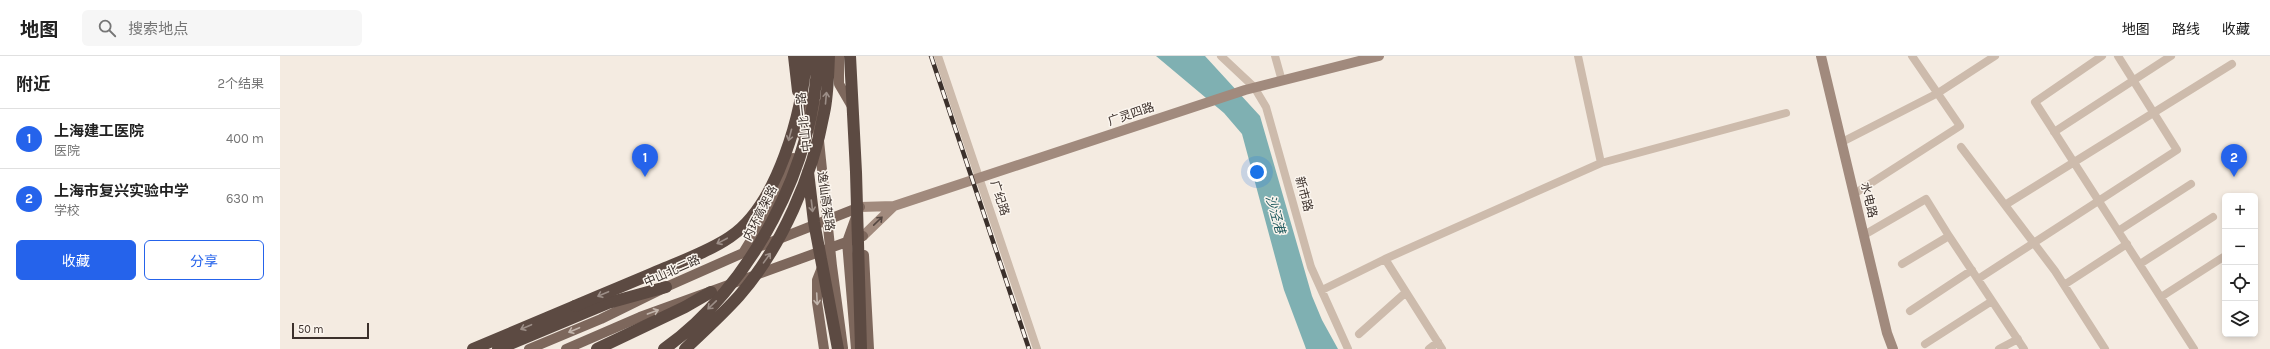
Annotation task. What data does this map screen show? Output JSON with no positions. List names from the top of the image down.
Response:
{
  "streets": {
    "highway": ["逸仙高架路", "内环高架路"],
    "main road": [
      "广灵四路",
      "中山北一路",
      "水电路",
      "中山北二路"
    ],
    "street": ["新市路", "广纪路"]
  },
  "crossings": [
    ["广灵四路", "新市路"],
    ["广灵四路", "广纪路"],
    ["广灵四路", "中山北二路"],
    ["中山北一路", "中山北二路"]
  ],
  "water": ["沙泾港"],
  "scale_bar": "50 m",
  "page": {
    "header": "地图",
    "search": "搜索地点",
    "nav": ["地图", "路线", "收藏"],
    "heading": ["附近", "2个结果"],
    "list": [
      {
        "mark": "1",
        "name": "上海建工医院",
        "note": "医院",
        "value": "400 m"
      },
      {
        "mark": "2",
        "name": "上海市复兴实验中学",
        "note": "学校",
        "value": "630 m"
      }
    ],
    "pins": ["1", "2"],
    "map_buttons": ["+", "−"],
    "buttons": ["收藏", "分享"],
    "scale": "50 m"
  }
}
